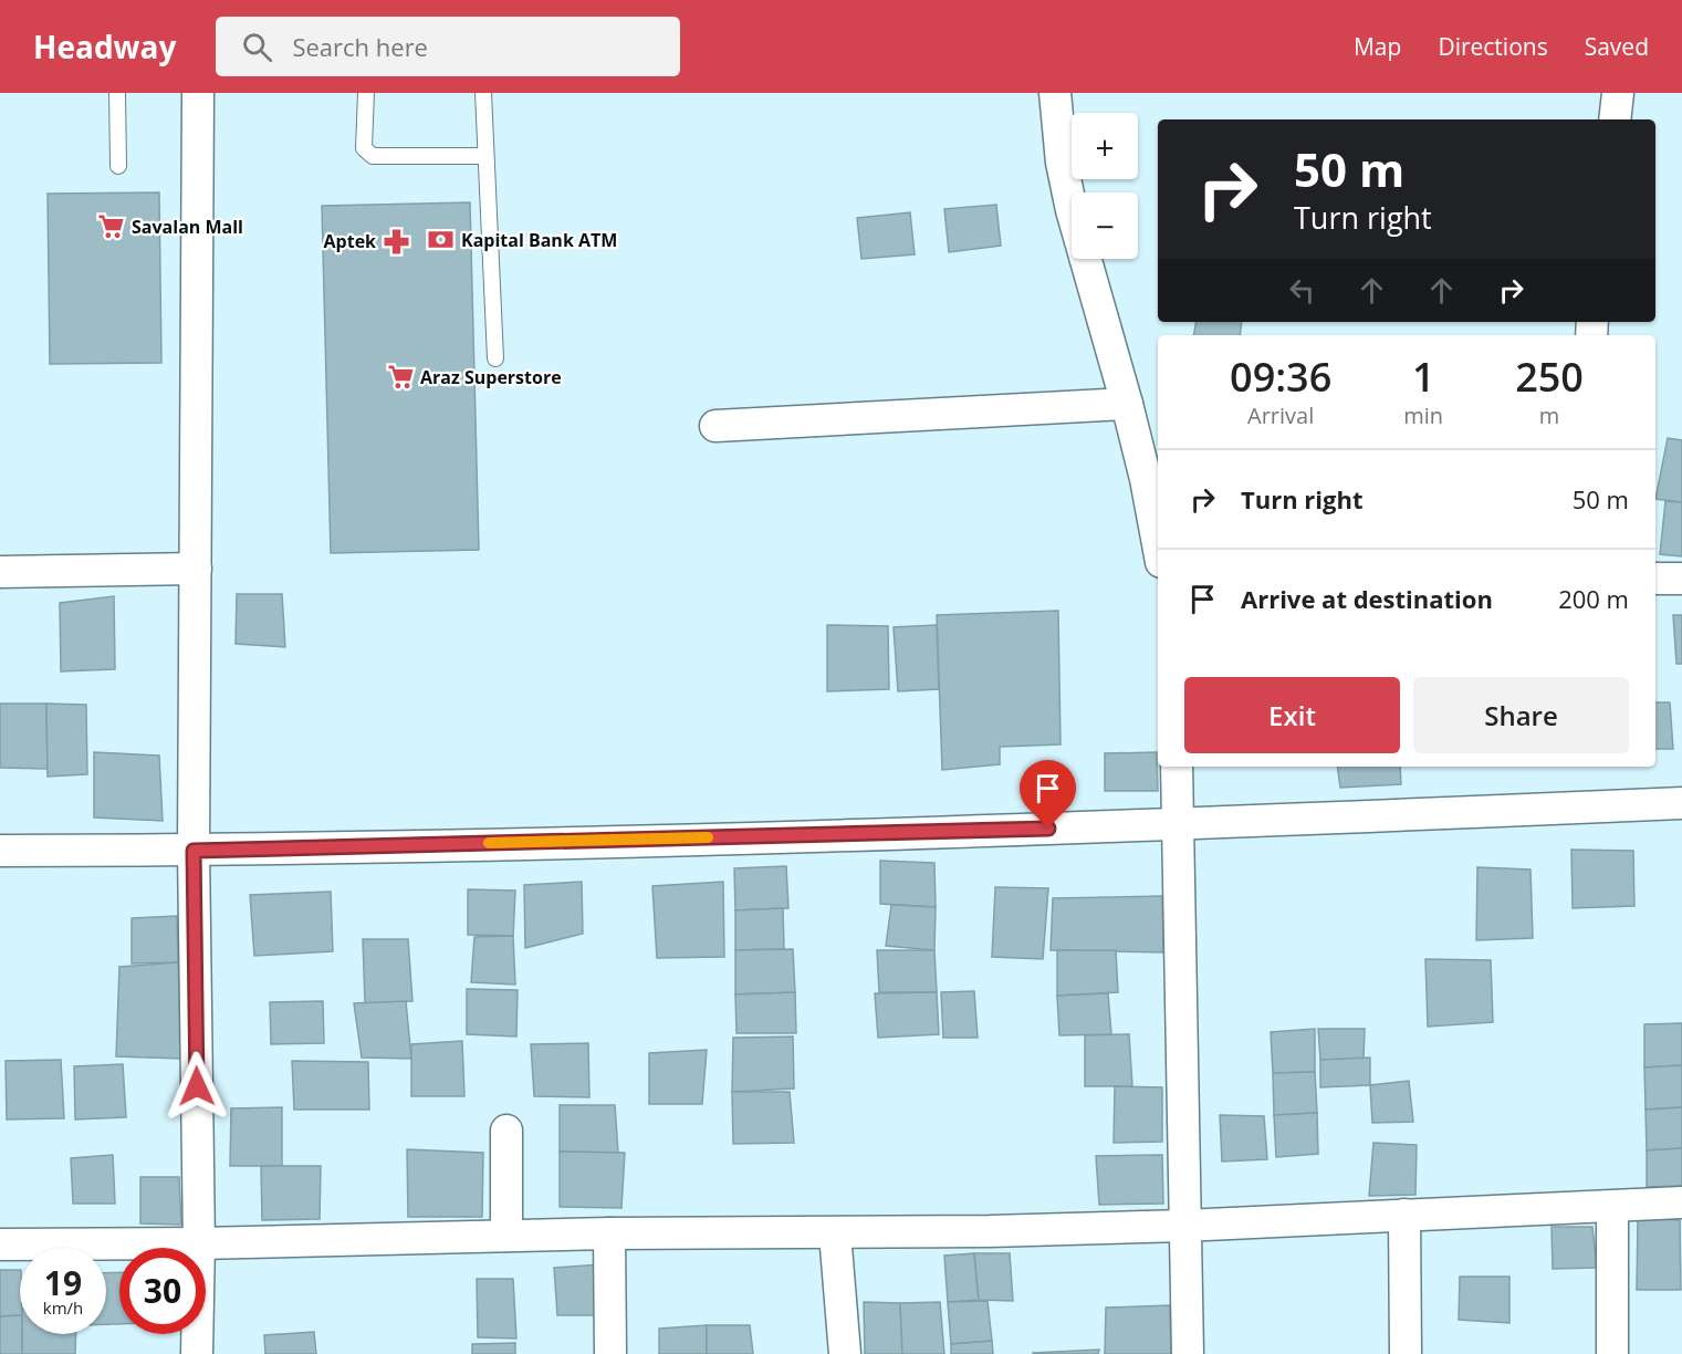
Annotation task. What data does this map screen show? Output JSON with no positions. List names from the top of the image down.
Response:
{
  "places": {
    "supermarket": ["Savalan Mall", "Araz Superstore"],
    "bank": ["Kapital Bank ATM"],
    "pharmacy": ["Aptek"]
  },
  "page": {
    "header": "Headway",
    "search": "Search here",
    "nav": ["Map", "Directions", "Saved"],
    "map_buttons": ["+", "−"],
    "turn": ["50 m", "Turn right"],
    "eta": [
      "09:36",
      "Arrival",
      "1",
      "min",
      "250",
      "m"
    ],
    "list": [
      {
        "name": "Turn right",
        "value": "50 m"
      },
      {
        "name": "Arrive at destination",
        "value": "200 m"
      }
    ],
    "buttons": ["Exit", "Share"],
    "speed": "19 km/h",
    "limit": "30"
  }
}
